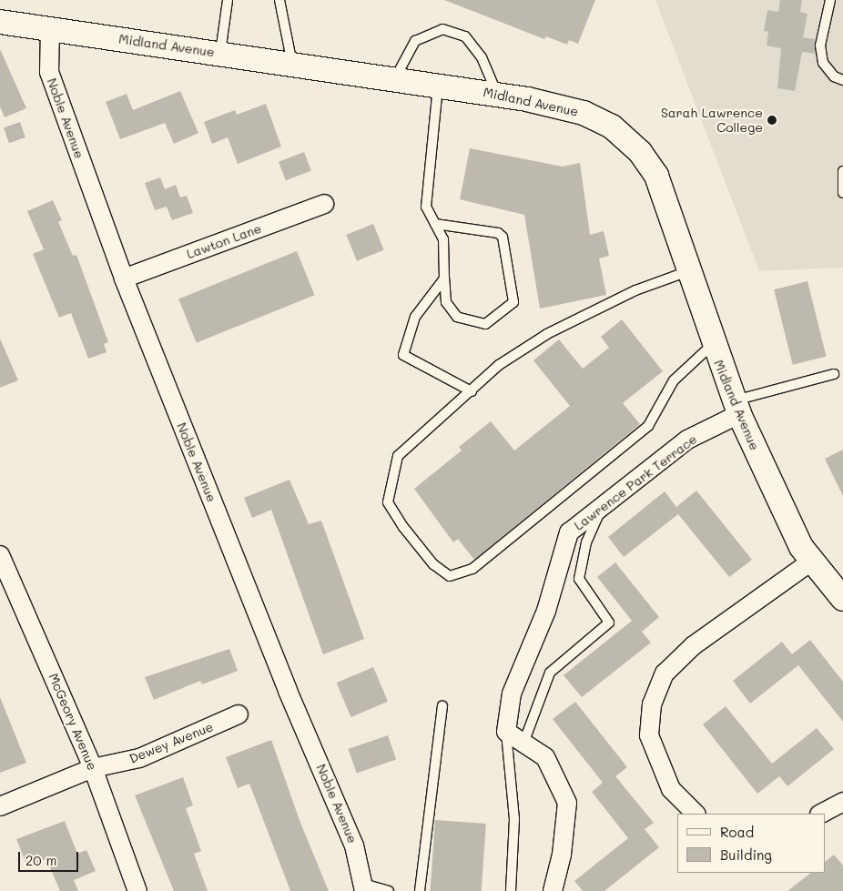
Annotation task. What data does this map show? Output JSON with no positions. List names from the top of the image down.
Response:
{
  "streets": {
    "street": [
      "Midland Avenue",
      "Noble Avenue",
      "Lawton Lane",
      "Lawrence Park Terrace",
      "McGeory Avenue",
      "Dewey Avenue"
    ]
  },
  "crossings": [
    ["Midland Avenue", "Noble Avenue"],
    ["Midland Avenue", "Lawrence Park Terrace"],
    ["Noble Avenue", "Lawton Lane"],
    ["McGeory Avenue", "Dewey Avenue"]
  ],
  "places": ["Sarah Lawrence College"],
  "legend": ["Road", "Building"],
  "scale_bar": "20 m"
}
